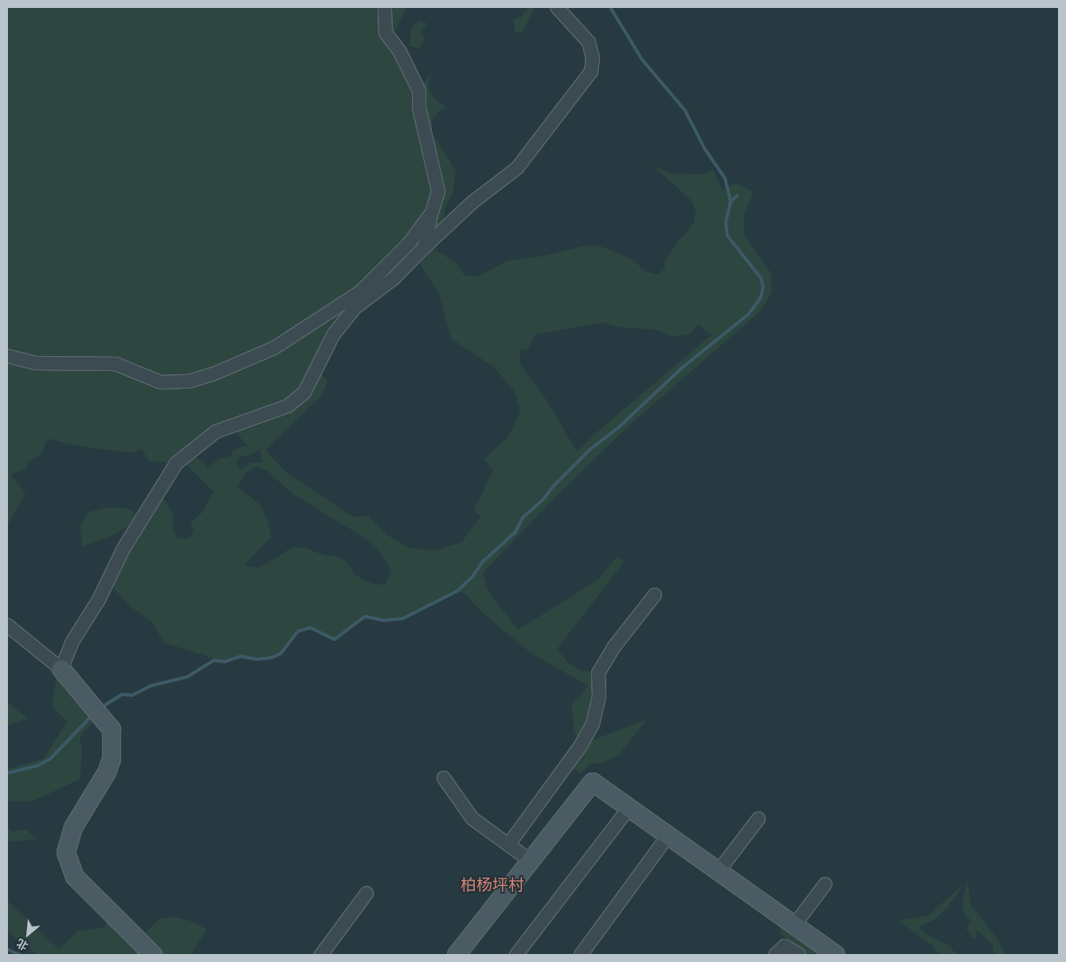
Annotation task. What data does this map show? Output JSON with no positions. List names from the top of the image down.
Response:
{
  "districts": ["柏杨坪村"],
  "north": "bottom left"
}
